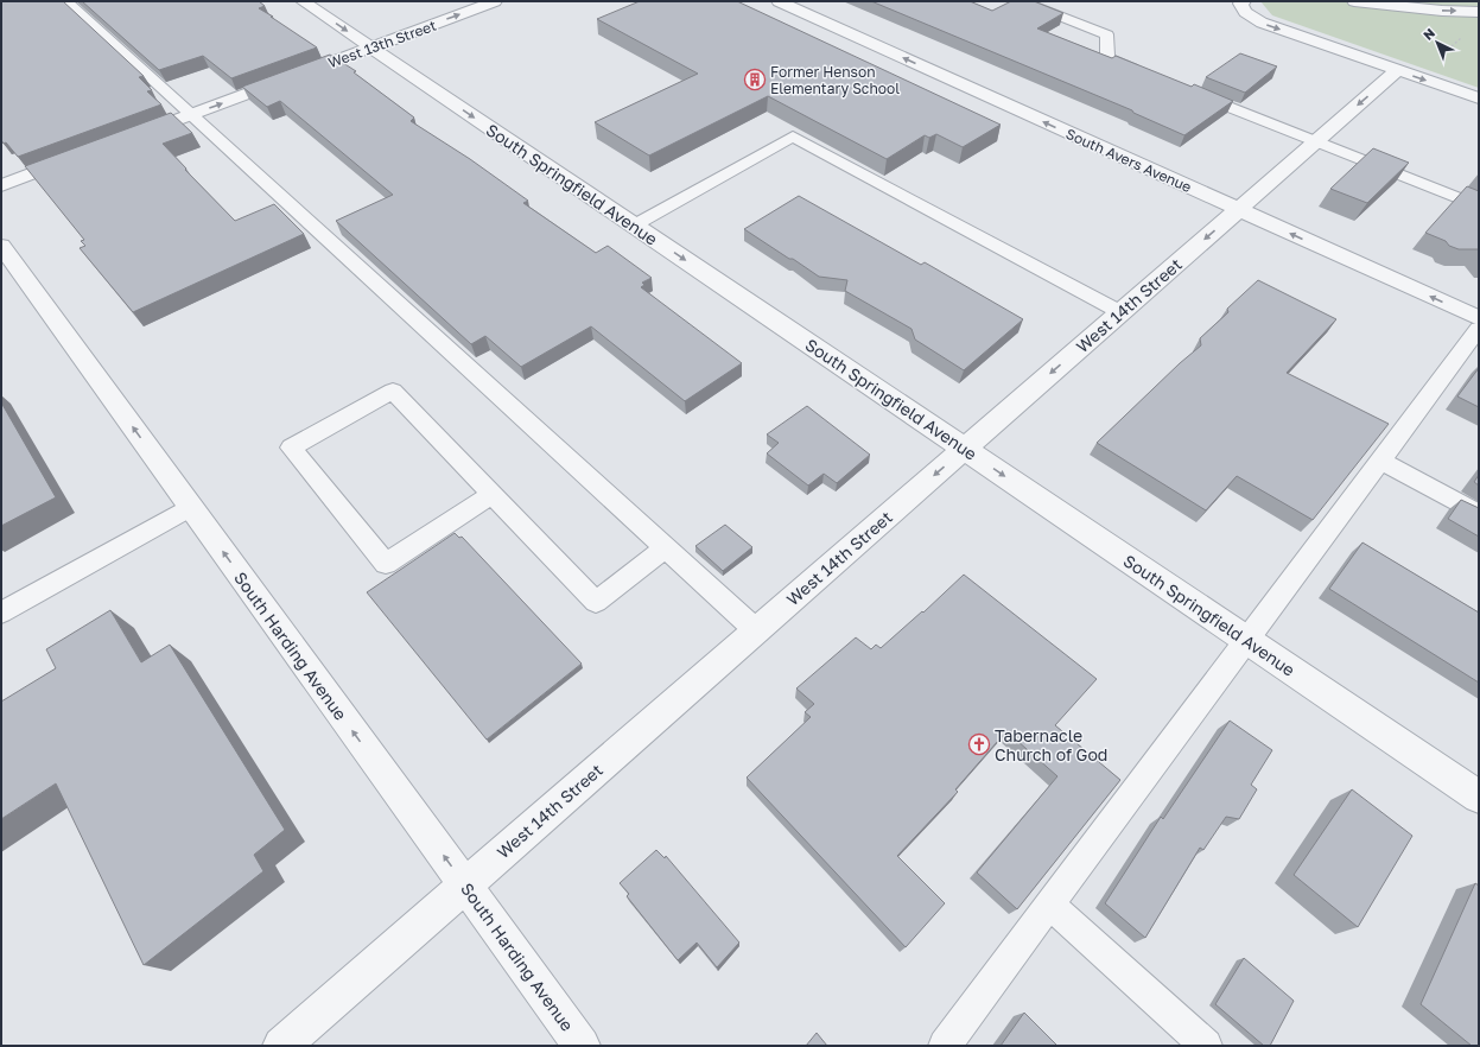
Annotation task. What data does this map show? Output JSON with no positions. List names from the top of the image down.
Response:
{
  "streets": {
    "street": [
      "West 13th Street",
      "South Avers Avenue",
      "South Springfield Avenue",
      "West 14th Street",
      "South Harding Avenue"
    ]
  },
  "crossings": [
    ["West 13th Street", "South Springfield Avenue"],
    ["South Avers Avenue", "West 14th Street"],
    ["South Springfield Avenue", "West 14th Street"],
    ["West 14th Street", "South Harding Avenue"]
  ],
  "one_way": [
    "West 13th Street",
    "South Springfield Avenue",
    "West 14th Street",
    "South Harding Avenue"
  ],
  "places": {
    "building": ["Former Henson Elementary School"],
    "church": ["Tabernacle Church of God"]
  },
  "north": "top left"
}
